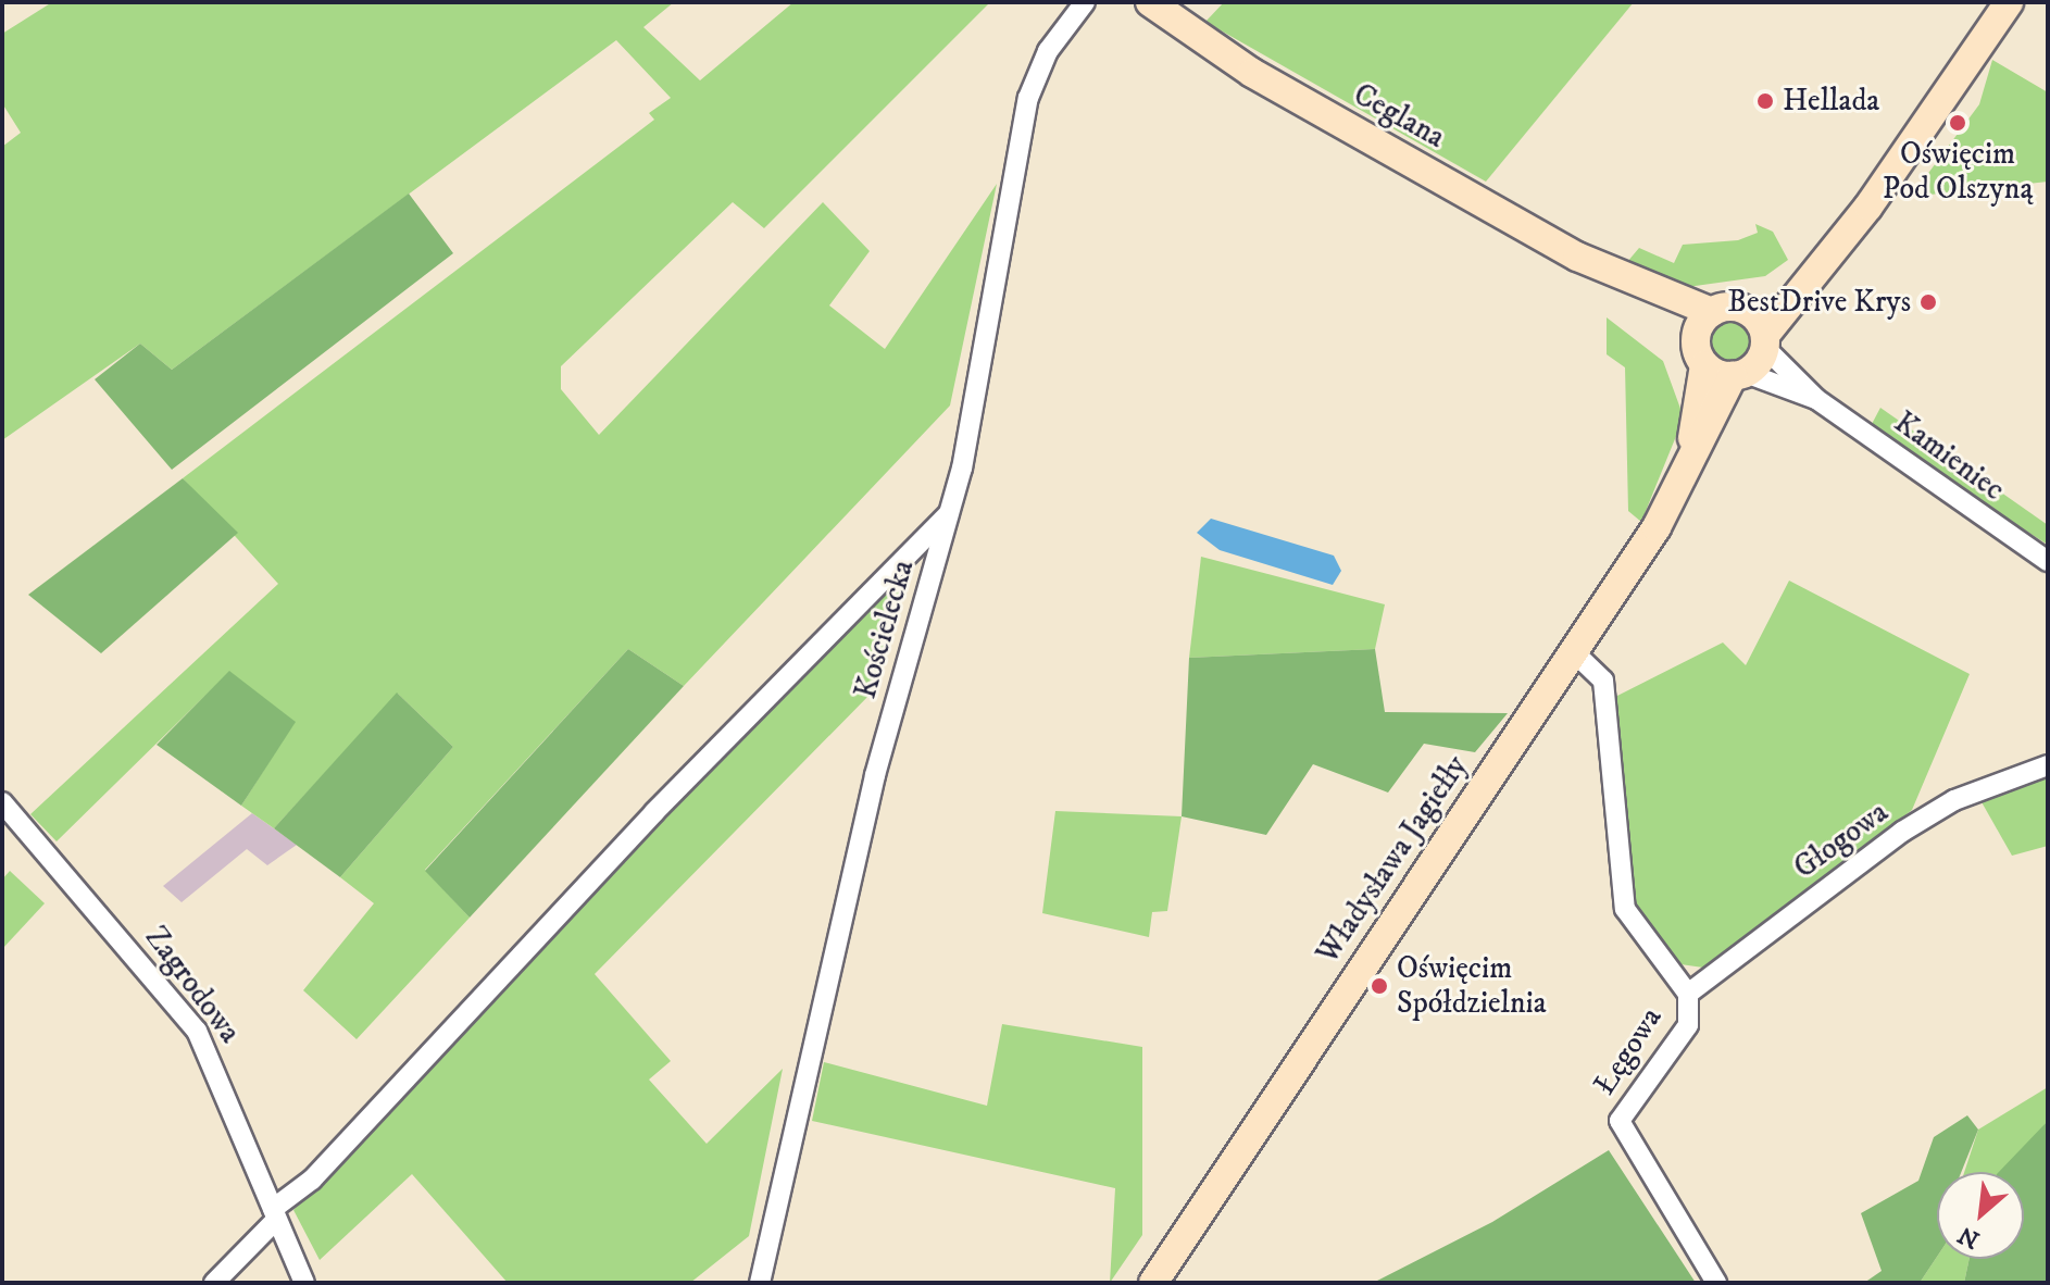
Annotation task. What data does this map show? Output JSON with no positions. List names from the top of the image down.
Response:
{
  "streets": {
    "street": [
      "Ceglana",
      "Kamieniec",
      "Kościelecka",
      "Głogowa",
      "Władysława Jagiełły",
      "Zagrodowa",
      "Łęgowa"
    ]
  },
  "crossings": [
    ["Ceglana", "Kamieniec"],
    ["Ceglana", "Władysława Jagiełły"],
    ["Kamieniec", "Władysława Jagiełły"],
    ["Głogowa", "Łęgowa"],
    ["Władysława Jagiełły", "Łęgowa"]
  ],
  "places": [
    "Hellada",
    "Oświęcim Pod Olszyną",
    "BestDrive Krys",
    "Oświęcim Spółdzielnia"
  ],
  "north": "bottom left"
}
